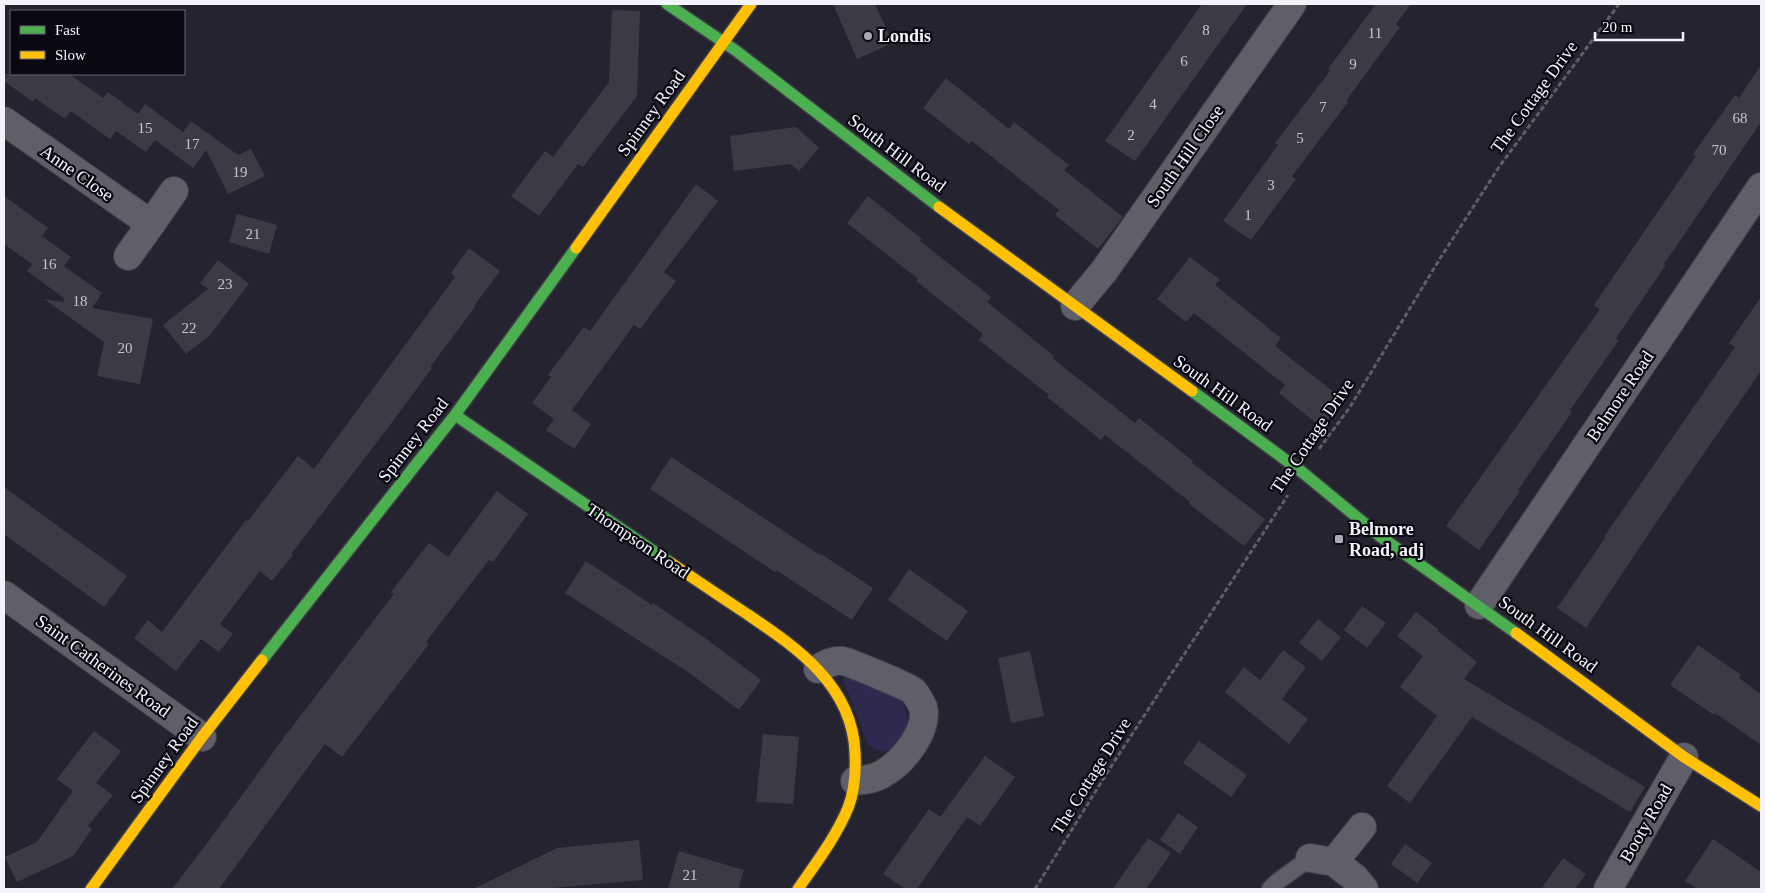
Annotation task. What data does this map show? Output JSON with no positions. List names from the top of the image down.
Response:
{
  "streets": {
    "street": [
      "Spinney Road",
      "South Hill Road",
      "South Hill Close",
      "Anne Close",
      "Belmore Road",
      "Thompson Road",
      "Saint Catherines Road",
      "Booty Road"
    ],
    "path": ["The Cottage Drive"]
  },
  "crossings": [
    ["The Cottage Drive", "South Hill Road"],
    ["Spinney Road", "South Hill Road"],
    ["Spinney Road", "Thompson Road"],
    ["Spinney Road", "Saint Catherines Road"],
    ["South Hill Road", "South Hill Close"],
    ["South Hill Road", "Belmore Road"],
    ["South Hill Road", "Booty Road"]
  ],
  "places": {
    "other": ["Londis"],
    "transit": ["Belmore Road, adj"]
  },
  "house_numbers": [
    "8",
    "11",
    "6",
    "9",
    "4",
    "7",
    "68",
    "15",
    "2",
    "5",
    "17",
    "70",
    "19",
    "3",
    "1",
    "21",
    "16",
    "23",
    "18",
    "22",
    "20",
    "21"
  ],
  "legend": ["Fast", "Slow"],
  "scale_bar": "20 m"
}
